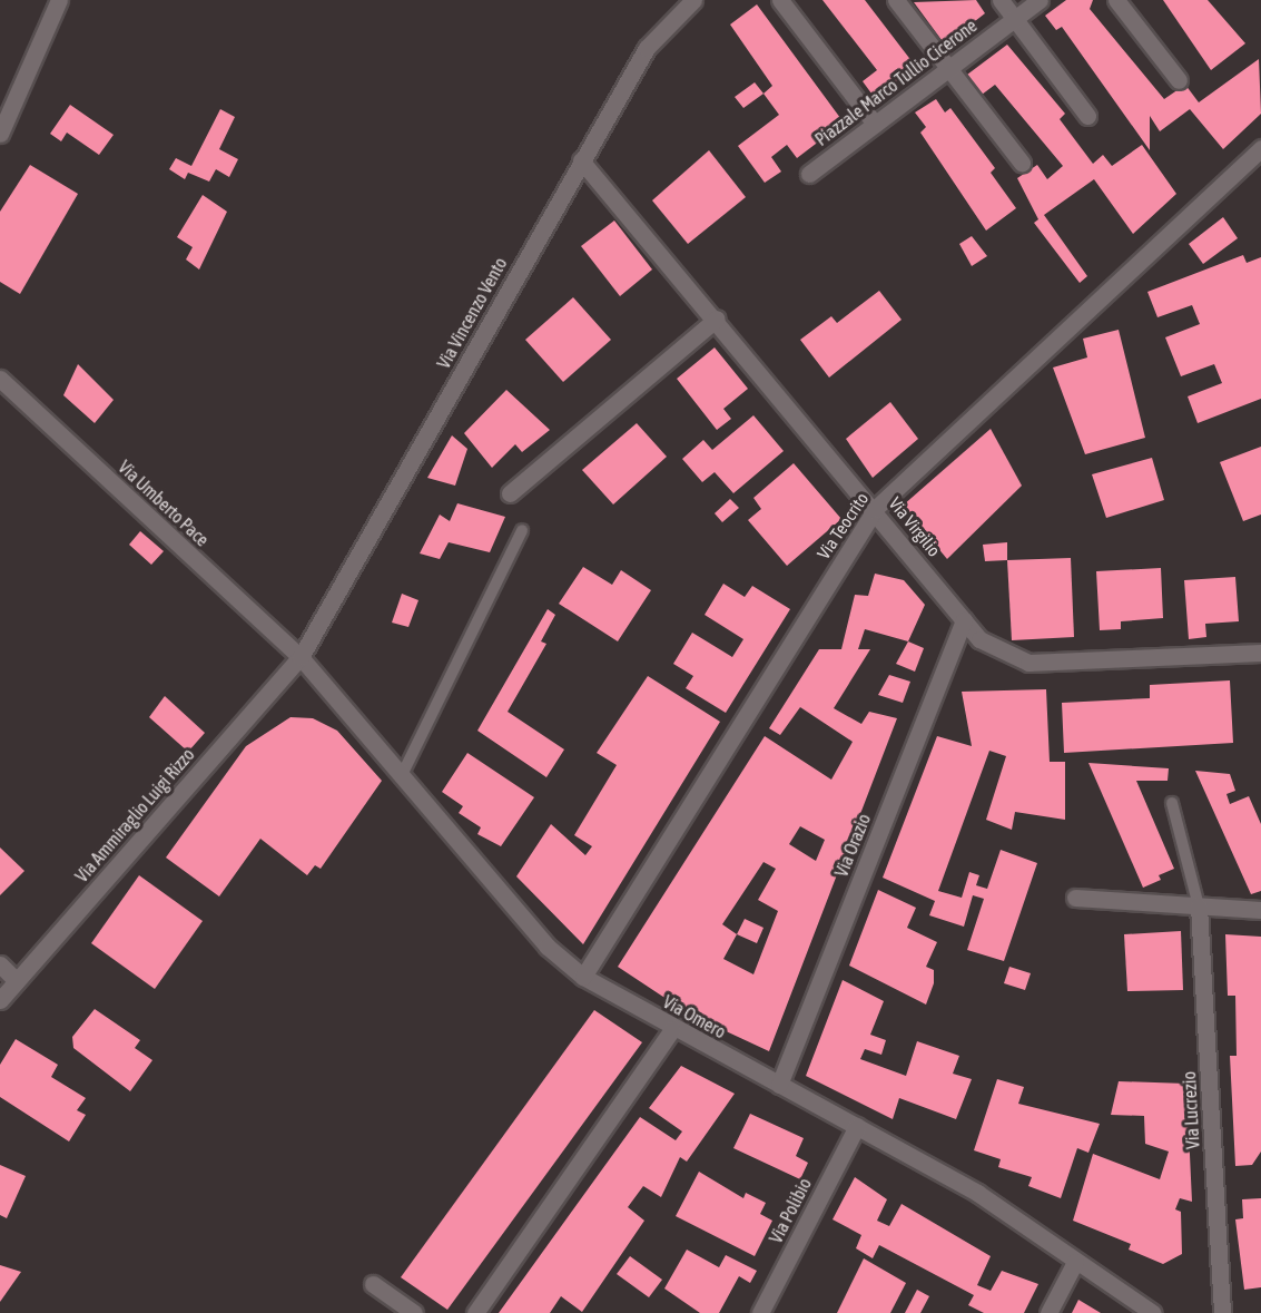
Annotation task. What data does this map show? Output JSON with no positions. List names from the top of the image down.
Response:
{
  "streets": {
    "street": [
      "Piazzale Marco Tullio Cicerone",
      "Via Vincenzo Vento",
      "Via Umberto Pace",
      "Via Teocrito",
      "Via Virgilio",
      "Via Ammiraglio Luigi Rizzo",
      "Via Orazio",
      "Via Omero",
      "Via Lucrezio",
      "Via Polibio"
    ]
  },
  "crossings": [
    ["Via Vincenzo Vento", "Via Umberto Pace"],
    ["Via Vincenzo Vento", "Via Virgilio"],
    ["Via Vincenzo Vento", "Via Ammiraglio Luigi Rizzo"],
    ["Via Vincenzo Vento", "Via Omero"],
    ["Via Umberto Pace", "Via Ammiraglio Luigi Rizzo"],
    ["Via Umberto Pace", "Via Omero"],
    ["Via Teocrito", "Via Virgilio"],
    ["Via Teocrito", "Via Omero"],
    ["Via Virgilio", "Via Orazio"],
    ["Via Ammiraglio Luigi Rizzo", "Via Omero"],
    ["Via Orazio", "Via Omero"],
    ["Via Omero", "Via Polibio"]
  ]
}
